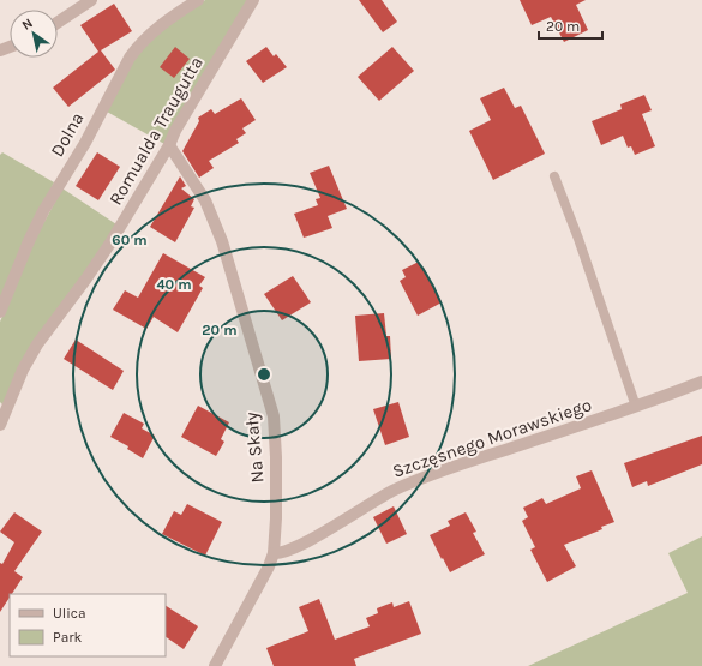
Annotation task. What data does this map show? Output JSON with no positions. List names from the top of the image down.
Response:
{
  "streets": {
    "street": [
      "Romualda Traugutta",
      "Dolna",
      "Szczęsnego Morawskiego",
      "Na Skały"
    ]
  },
  "crossings": [
    ["Romualda Traugutta", "Na Skały"],
    ["Szczęsnego Morawskiego", "Na Skały"]
  ],
  "legend": ["Ulica", "Park"],
  "scale_bar": "20 m",
  "north": "top left",
  "rings": ["60 m", "40 m", "20 m"]
}
